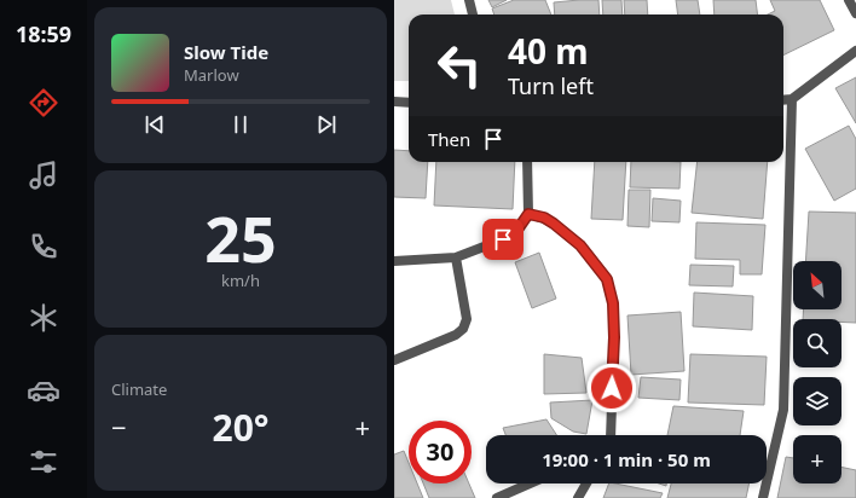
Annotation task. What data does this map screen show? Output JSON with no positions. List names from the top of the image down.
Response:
{
  "north": "top left",
  "page": {
    "tabs": "18:59",
    "turn": ["40 m", "Turn left"],
    "song": ["Slow Tide", "Marlow"],
    "then": "Then",
    "tile": [
      ["25", "km/h"],
      "Climate"
    ],
    "map_buttons": "+",
    "heat": ["−", "20°", "+"],
    "limit": "30",
    "trip": "19:00 · 1 min · 50 m"
  }
}
